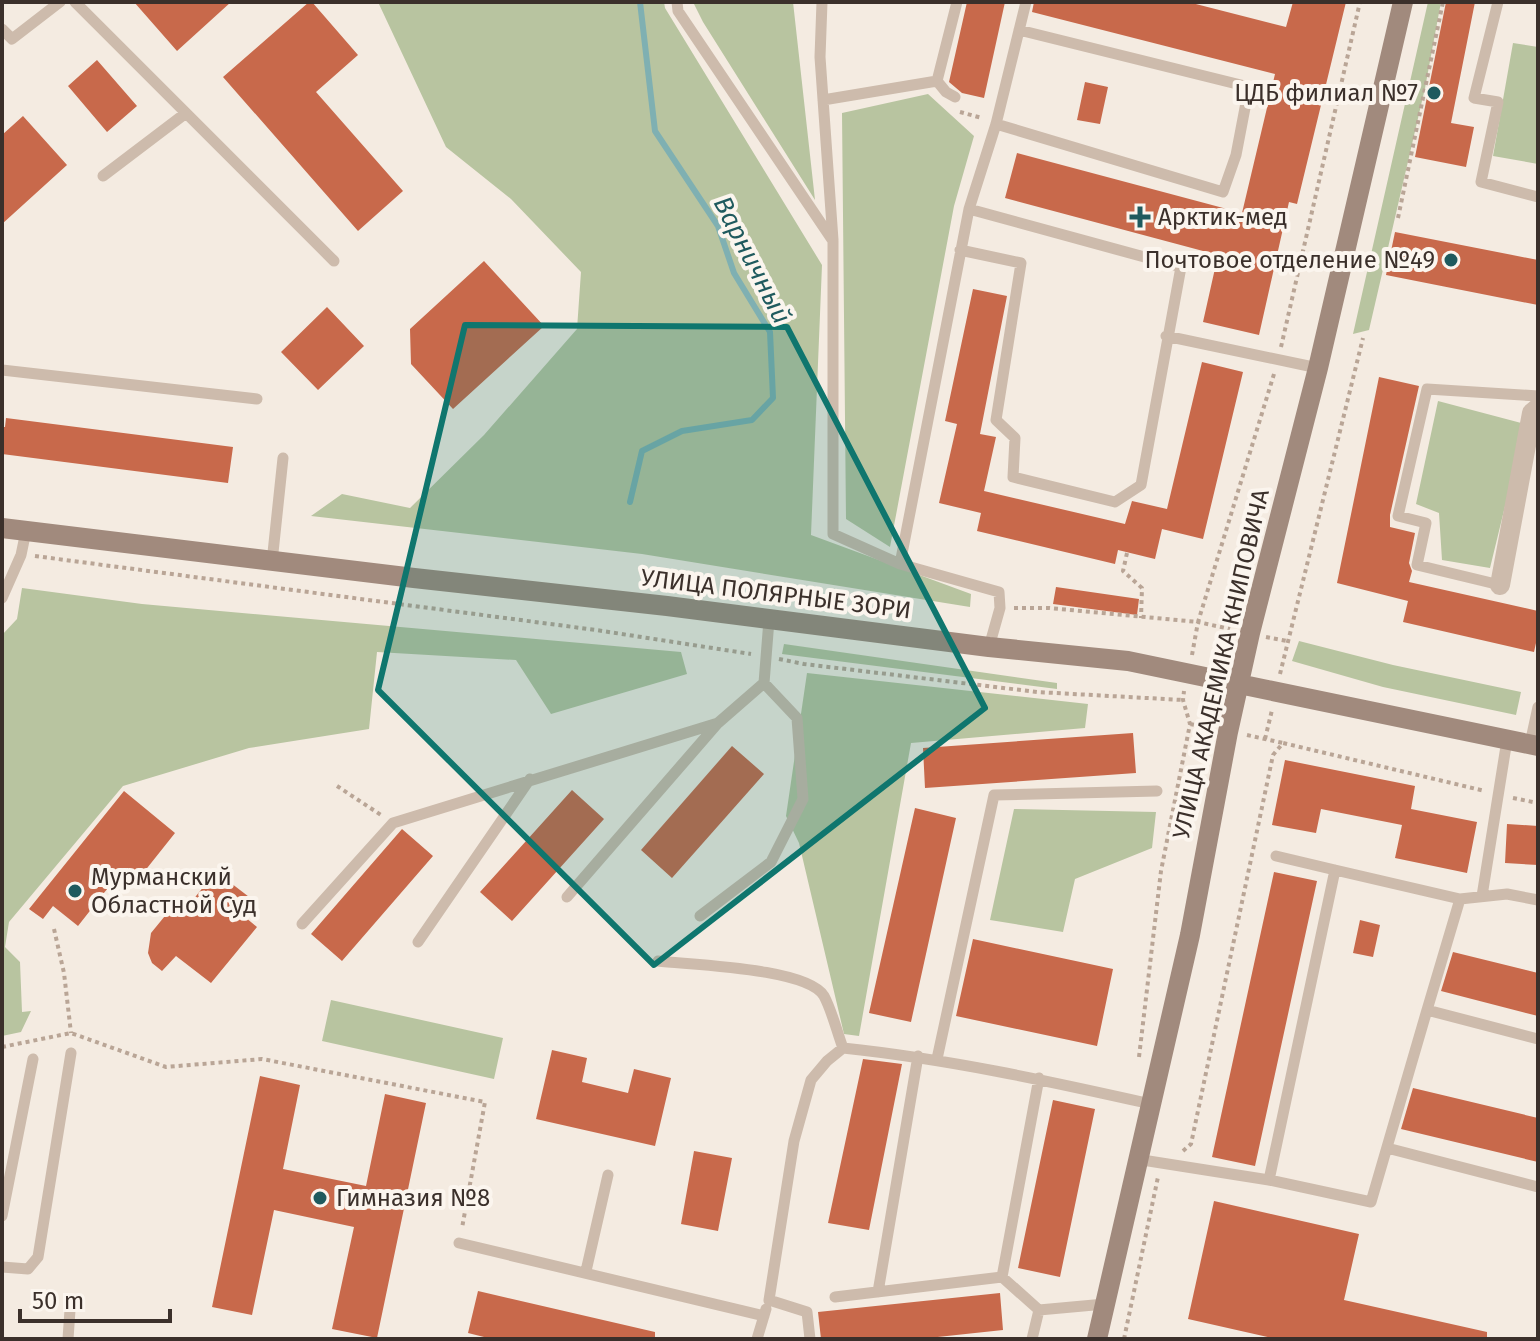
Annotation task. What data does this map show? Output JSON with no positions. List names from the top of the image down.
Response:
{
  "streets": {
    "main road": ["УЛИЦА ПОЛЯРНЫЕ ЗОРИ", "УЛИЦА АКАДЕМИКА КНИПОВИЧА"]
  },
  "crossings": [
    ["УЛИЦА ПОЛЯРНЫЕ ЗОРИ", "УЛИЦА АКАДЕМИКА КНИПОВИЧА"]
  ],
  "water": ["Варничный"],
  "places": {
    "other": [
      "ЦДБ филиал №7",
      "Почтовое отделение №49",
      "Мурманский Областной Суд",
      "Гимназия №8"
    ],
    "health": ["Арктик-мед"]
  },
  "scale_bar": "50 m"
}
